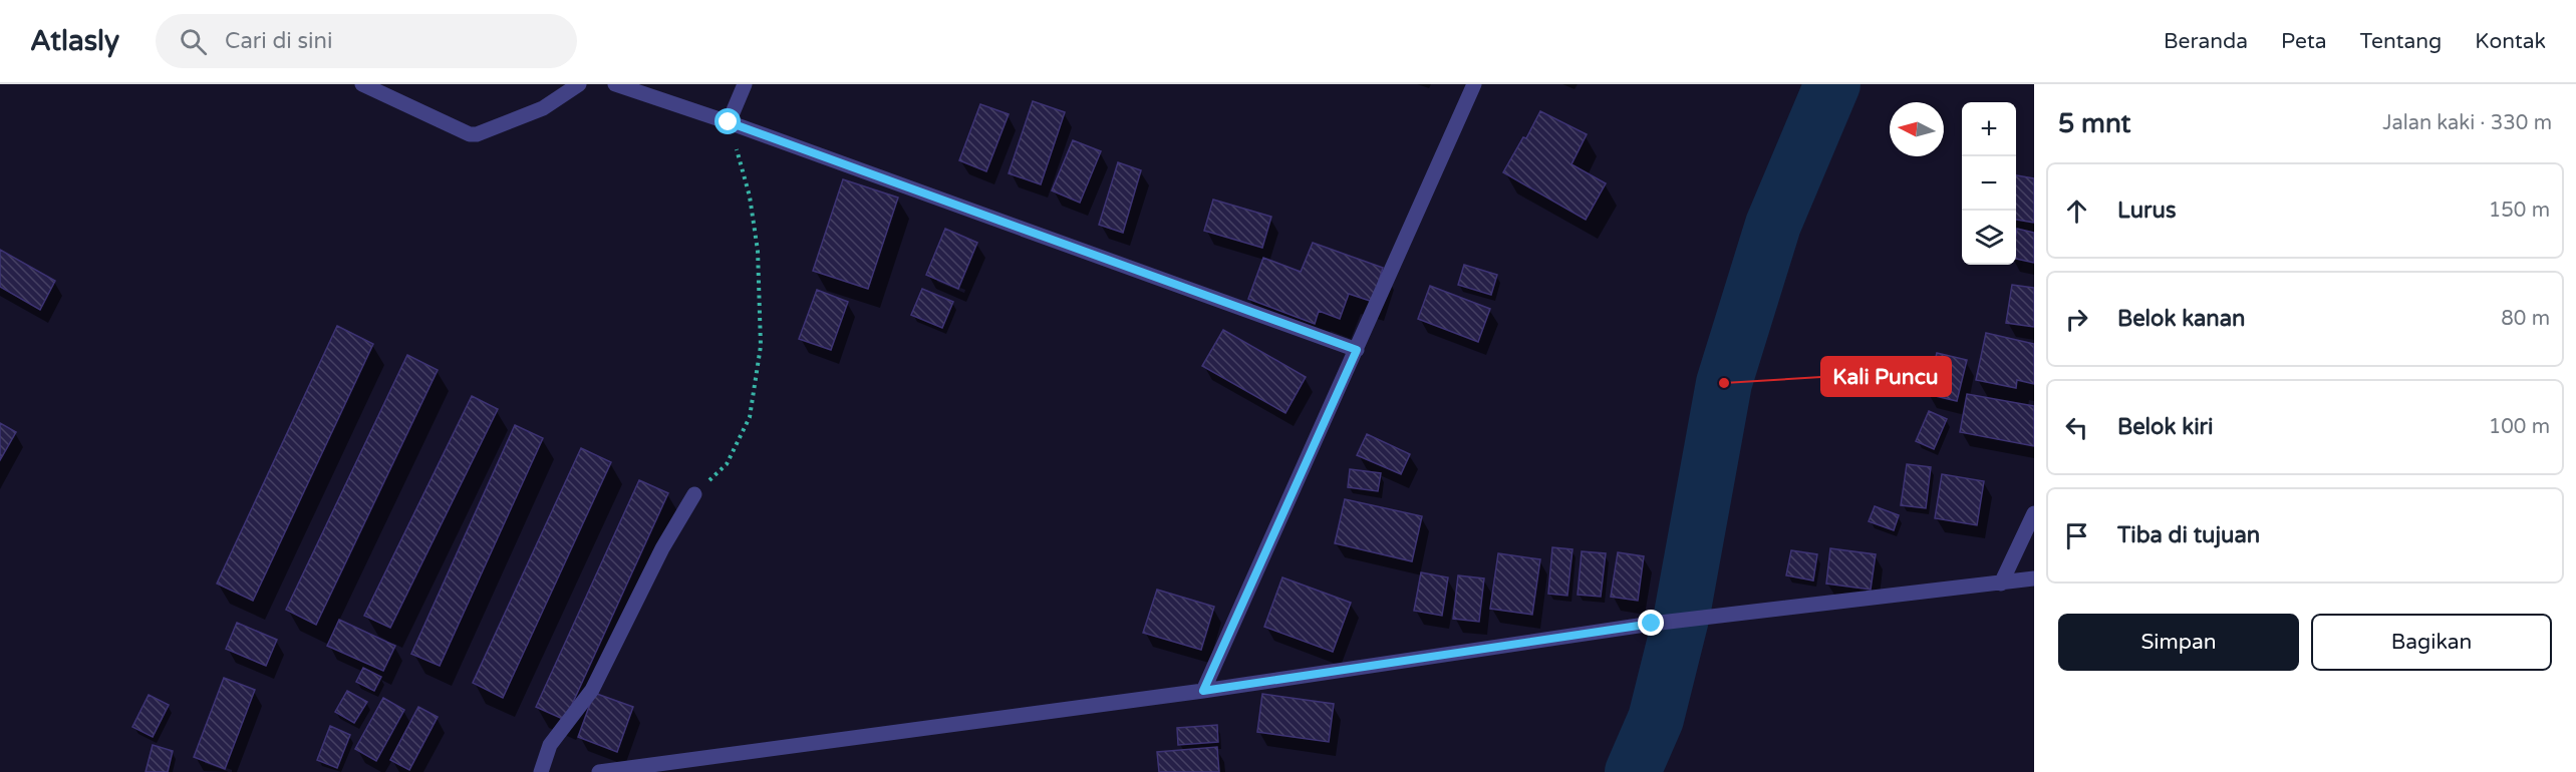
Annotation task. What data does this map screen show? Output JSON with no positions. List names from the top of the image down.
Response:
{
  "places": ["Kali Puncu"],
  "north": "left",
  "page": {
    "header": "Atlasly",
    "search": "Cari di sini",
    "nav": [
      "Beranda",
      "Peta",
      "Tentang",
      "Kontak"
    ],
    "heading": ["5 mnt", "Jalan kaki · 330 m"],
    "map_buttons": ["+", "−"],
    "list": [
      ["Lurus", "150 m"],
      ["Belok kanan", "80 m"],
      ["Belok kiri", "100 m"],
      "Tiba di tujuan"
    ],
    "buttons": ["Simpan", "Bagikan"]
  }
}
